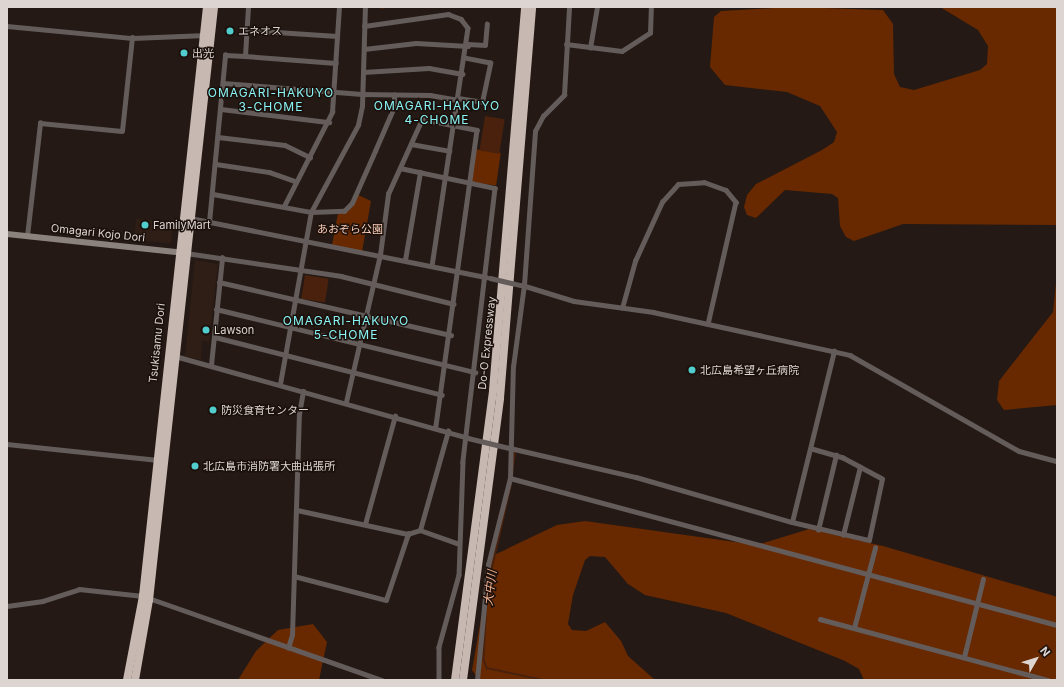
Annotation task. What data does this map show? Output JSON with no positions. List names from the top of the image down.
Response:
{
  "streets": {
    "highway": ["Tsukisamu Dori", "Do-O Expressway"],
    "street": ["Omagari Kojo Dori"]
  },
  "crossings": [
    ["Omagari Kojo Dori", "Tsukisamu Dori"]
  ],
  "districts": ["OMAGARI-HAKUYO 3-CHOME", "OMAGARI-HAKUYO 4-CHOME", "OMAGARI-HAKUYO 5-CHOME"],
  "water": ["大中川"],
  "parks": ["あおぞら公園"],
  "places": [
    "エネオス",
    "出光",
    "FamilyMart",
    "Lawson",
    "北広島希望ヶ丘病院",
    "防災食育センター",
    "北広島市消防署大曲出張所"
  ],
  "north": "top right"
}
